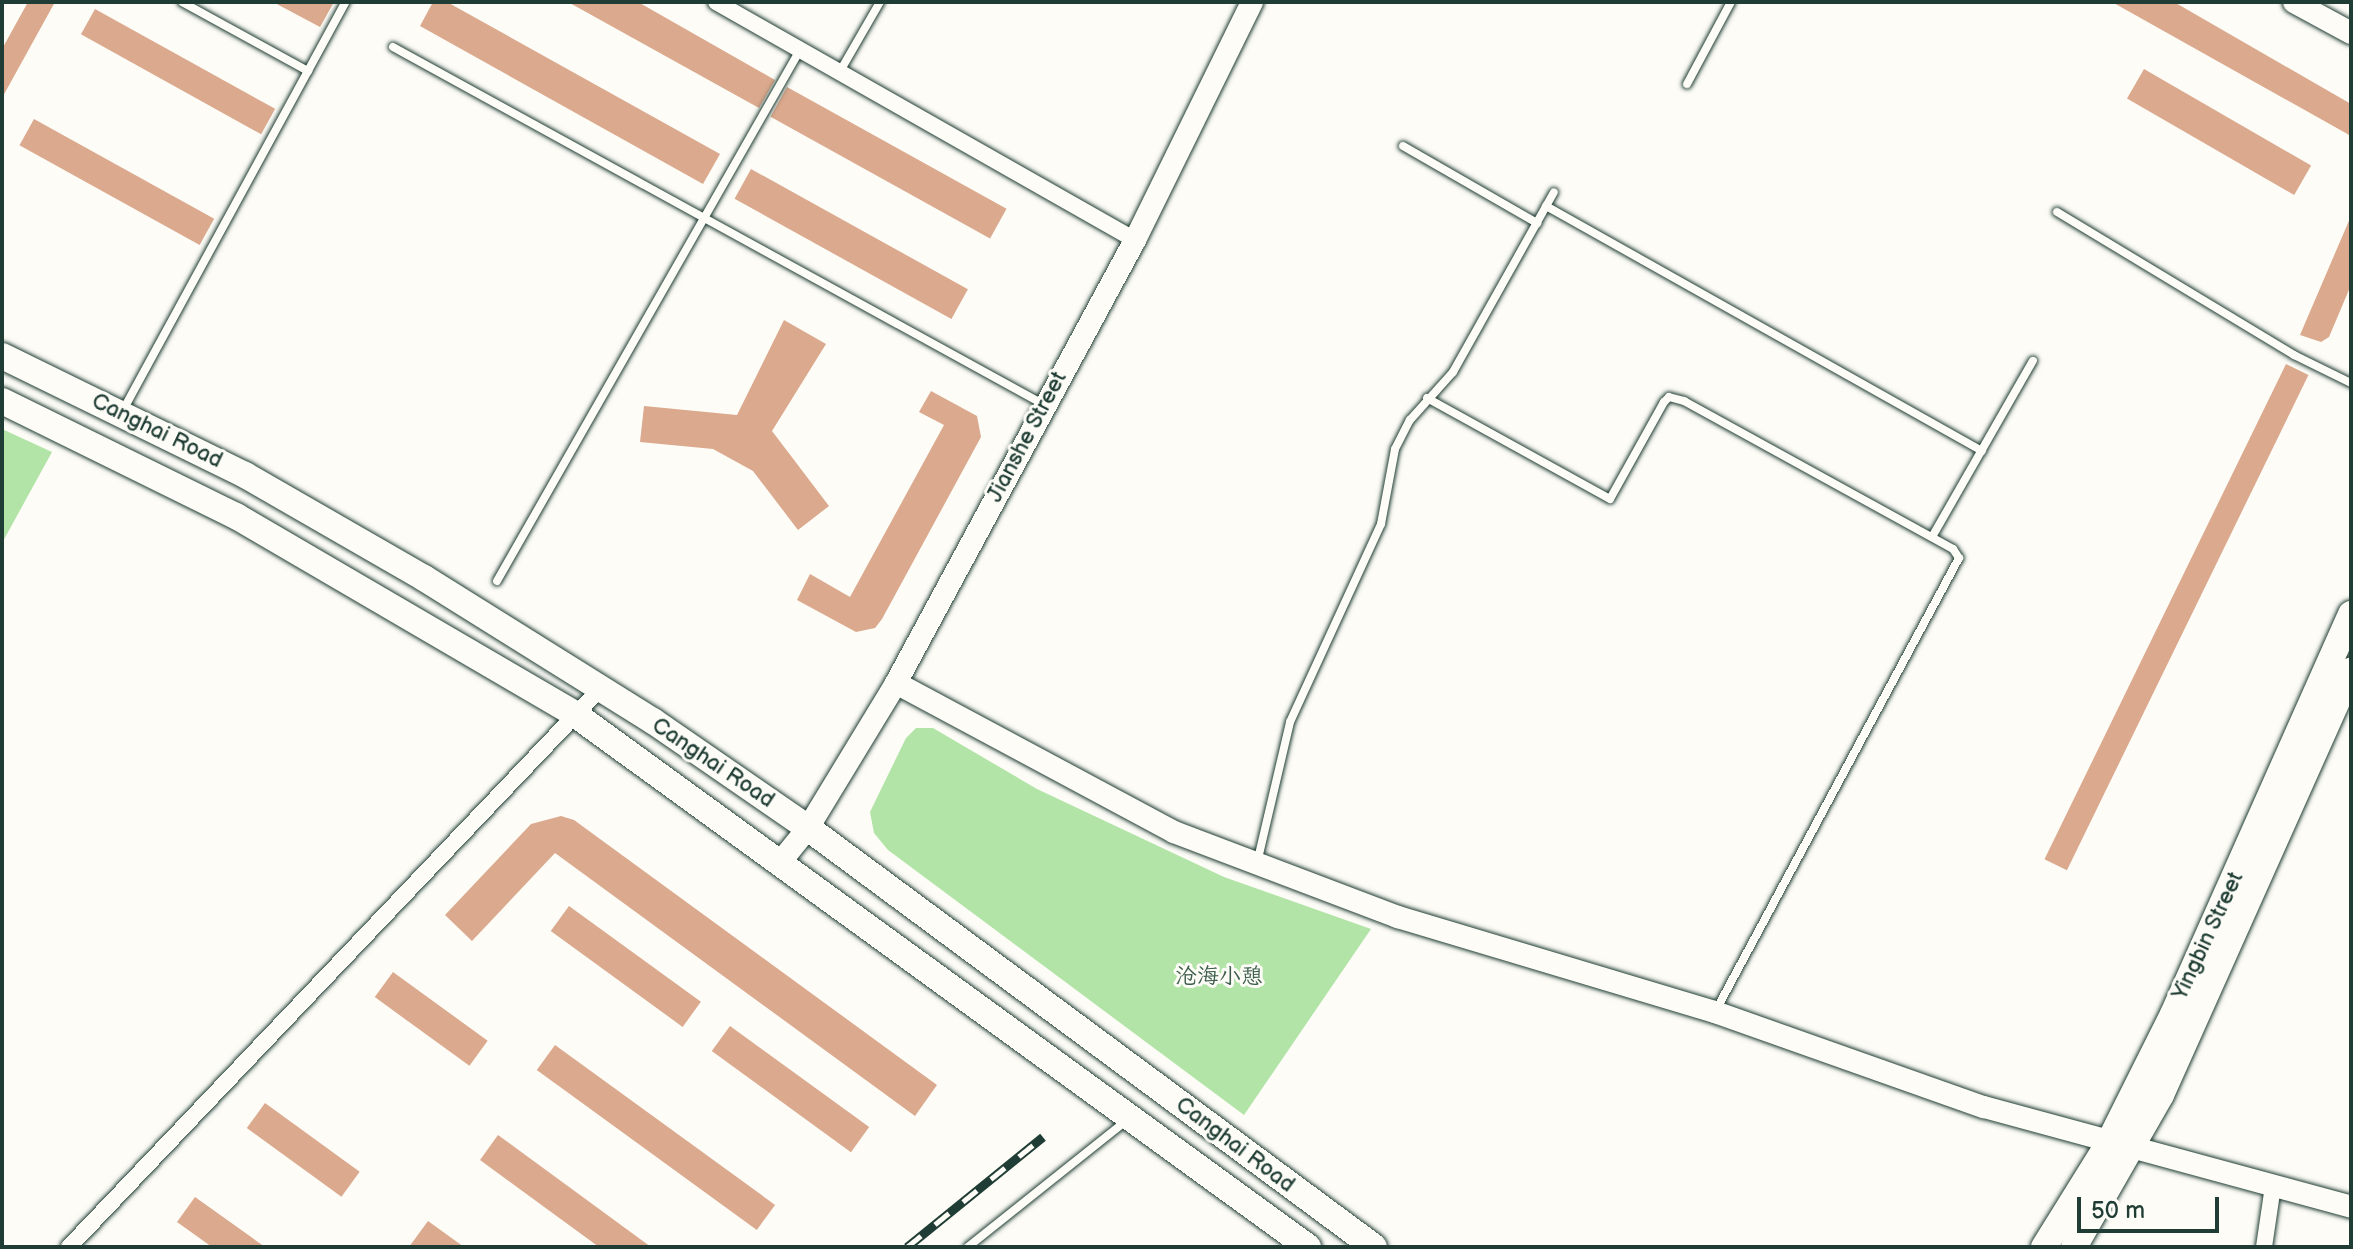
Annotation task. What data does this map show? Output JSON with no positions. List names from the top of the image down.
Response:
{
  "streets": {
    "main road": ["Canghai Road", "Yingbin Street"],
    "street": ["Jianshe Street"]
  },
  "crossings": [
    ["Canghai Road", "Jianshe Street"]
  ],
  "parks": ["沧海小憩"],
  "scale_bar": "50 m"
}
